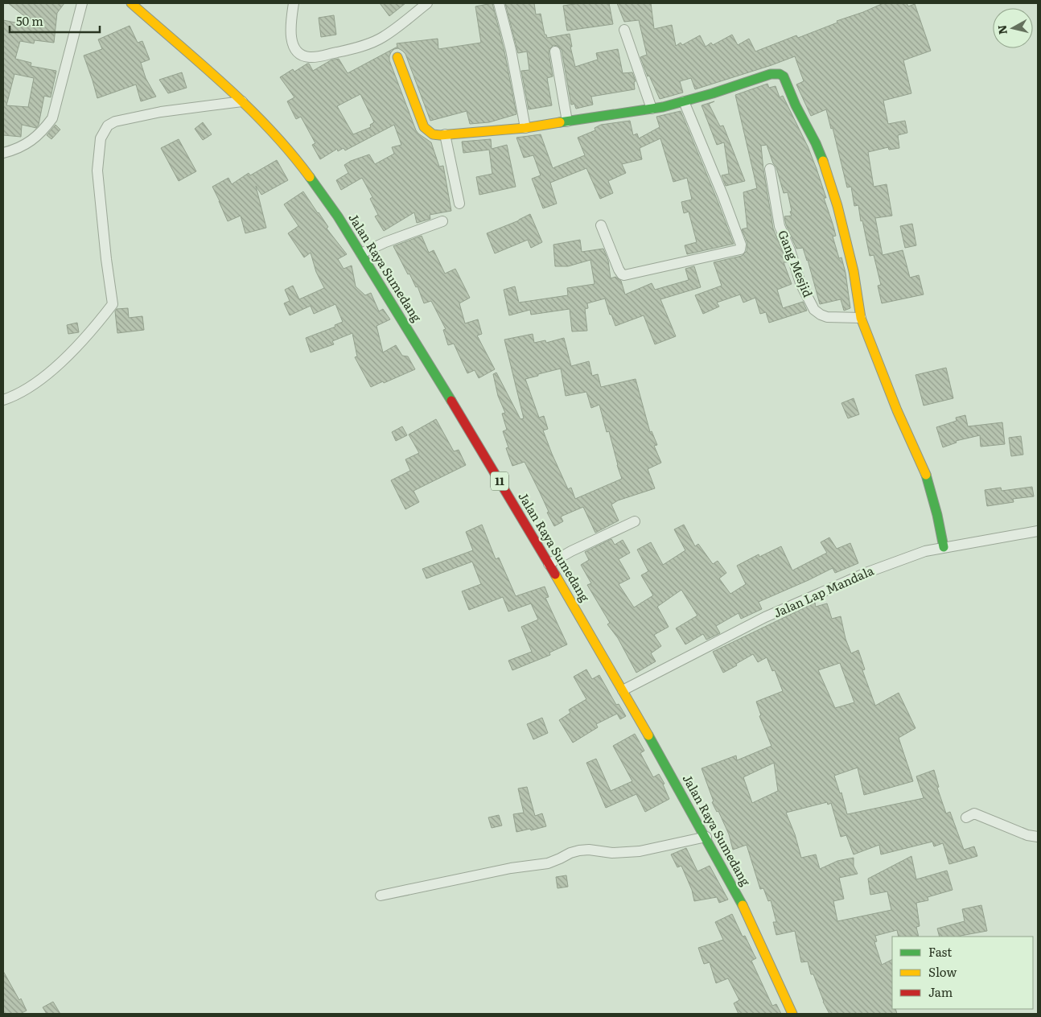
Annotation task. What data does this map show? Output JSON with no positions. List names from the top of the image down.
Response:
{
  "streets": {
    "main road": ["Jalan Raya Sumedang", "11"],
    "street": ["Gang Mesjid", "Jalan Lap Mandala"]
  },
  "crossings": [
    ["Jalan Raya Sumedang", "Jalan Lap Mandala"]
  ],
  "legend": ["Fast", "Slow", "Jam"],
  "scale_bar": "50 m",
  "north": "left"
}
